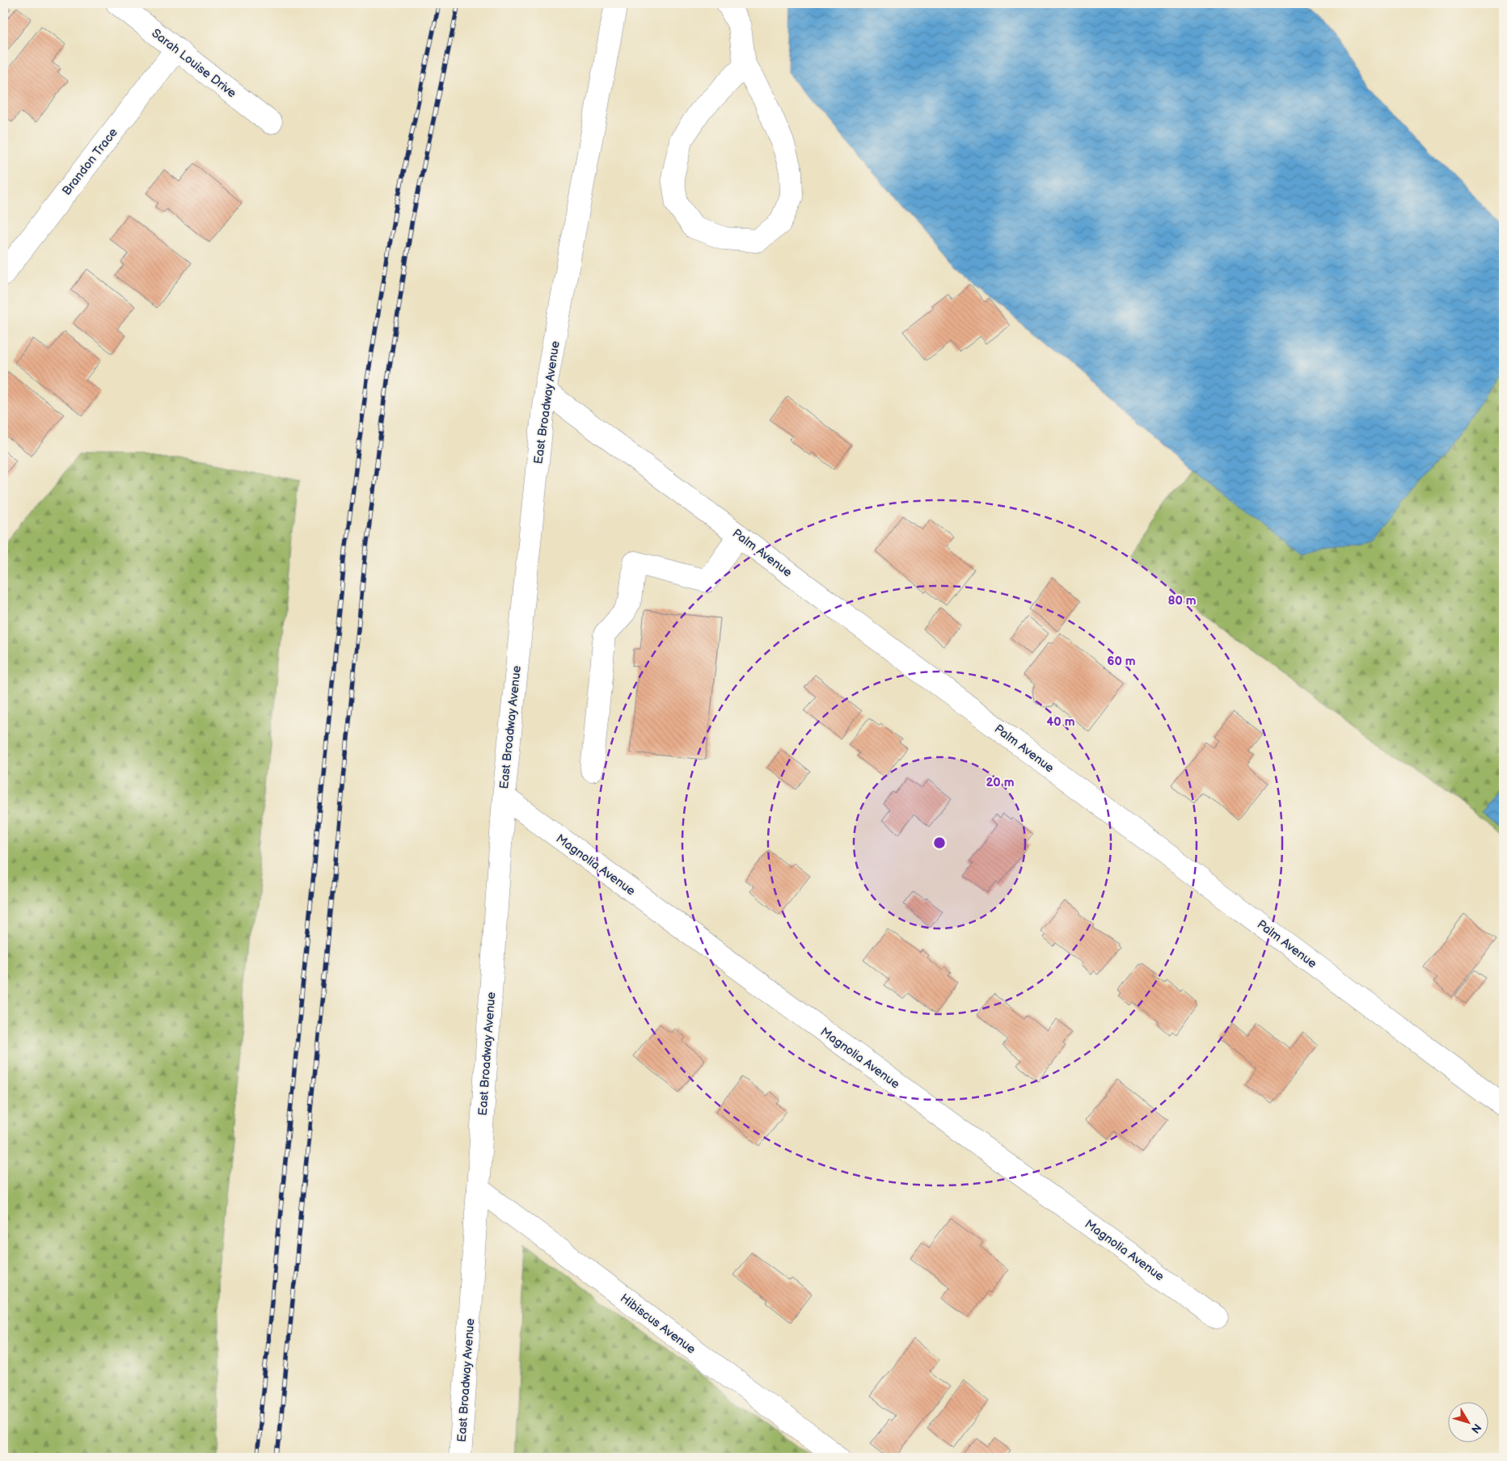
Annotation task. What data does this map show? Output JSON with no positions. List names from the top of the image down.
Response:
{
  "streets": {
    "street": [
      "Sarah Louise Drive",
      "Brandon Trace",
      "East Broadway Avenue",
      "Palm Avenue",
      "Magnolia Avenue",
      "Hibiscus Avenue"
    ]
  },
  "crossings": [
    ["Sarah Louise Drive", "Brandon Trace"],
    ["East Broadway Avenue", "Palm Avenue"],
    ["East Broadway Avenue", "Magnolia Avenue"],
    ["East Broadway Avenue", "Hibiscus Avenue"]
  ],
  "north": "bottom right",
  "rings": [
    "80 m",
    "60 m",
    "40 m",
    "20 m"
  ]
}
